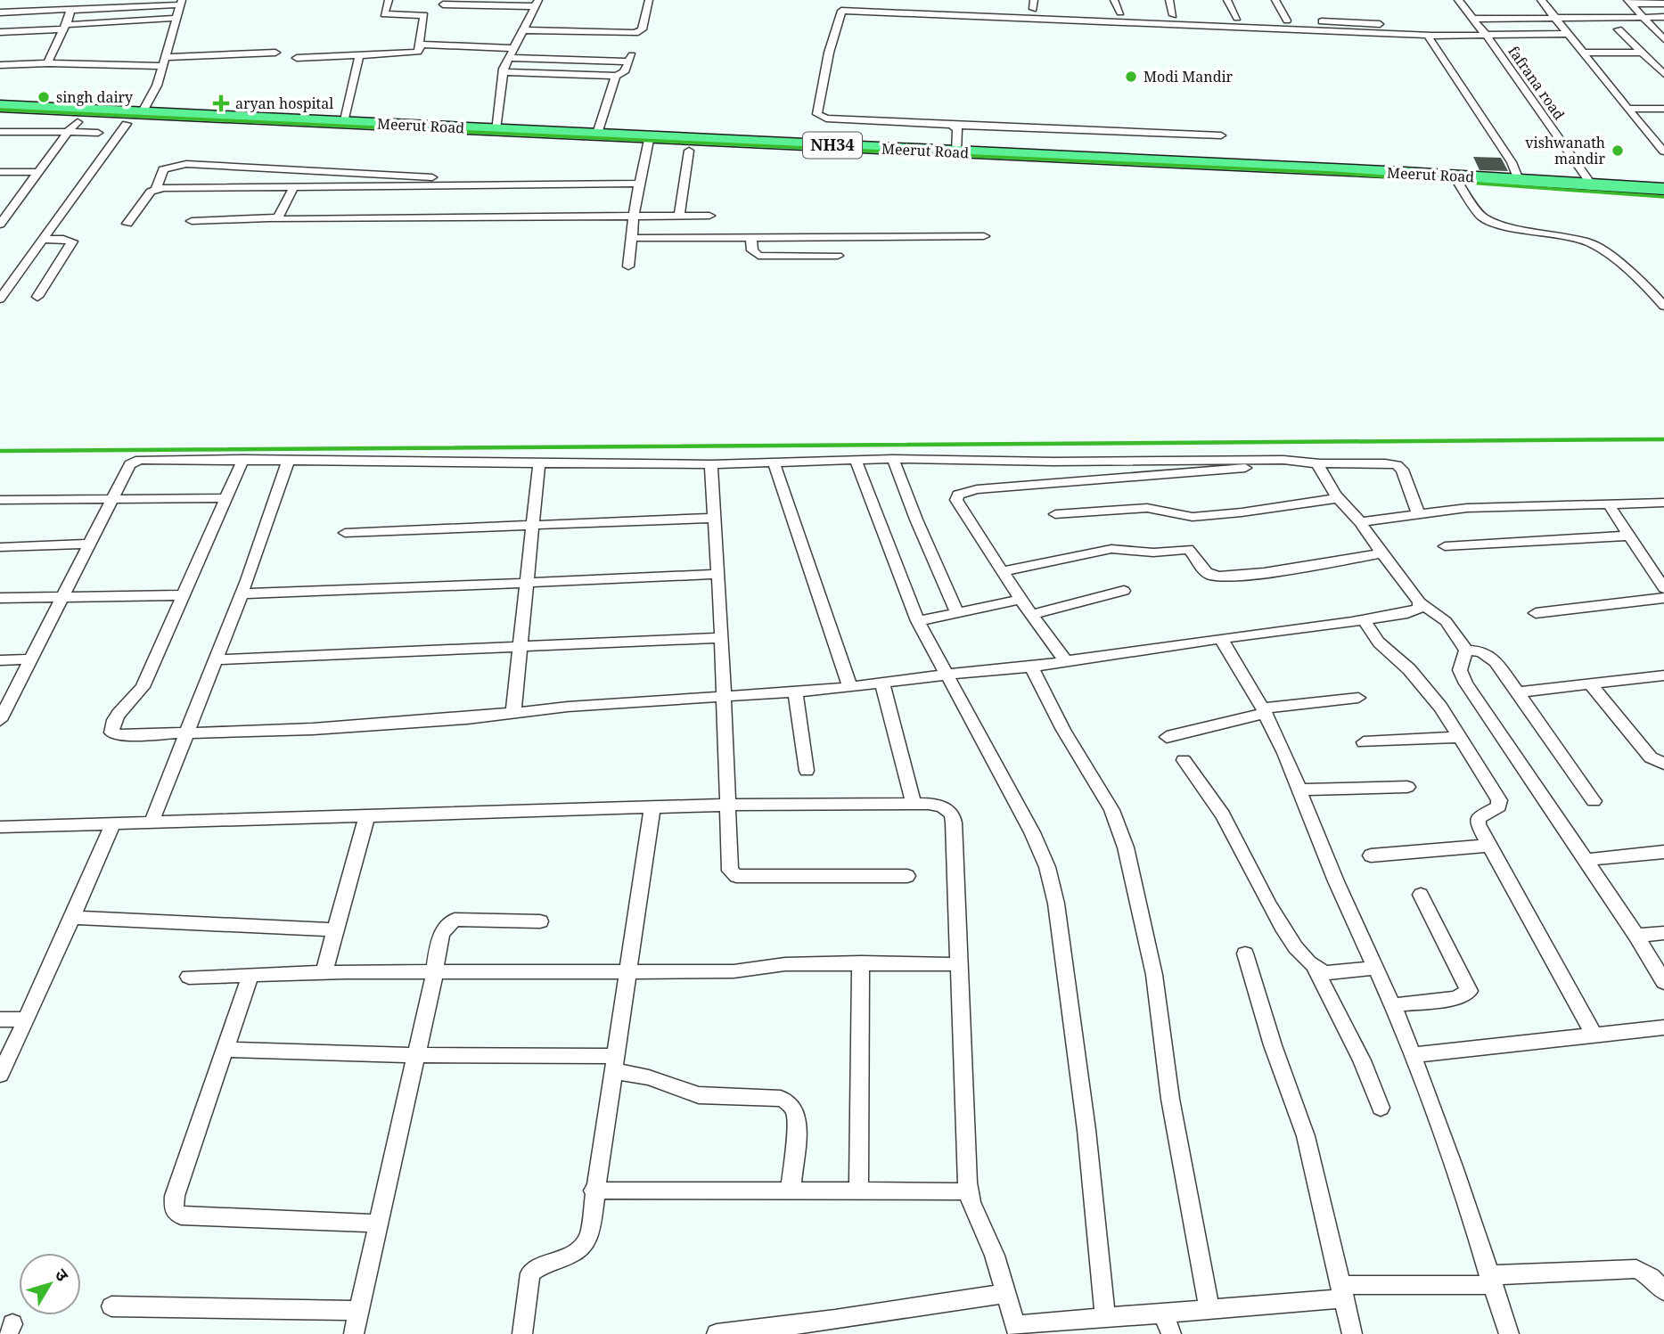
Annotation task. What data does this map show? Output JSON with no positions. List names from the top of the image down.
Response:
{
  "streets": {
    "highway": ["Meerut Road", "NH34"],
    "street": ["fafrana road"]
  },
  "crossings": [
    ["fafrana road", "Meerut Road"]
  ],
  "places": {
    "other": ["Modi Mandir", "singh dairy", "vishwanath mandir"],
    "health": ["aryan hospital"]
  },
  "north": "top right"
}
